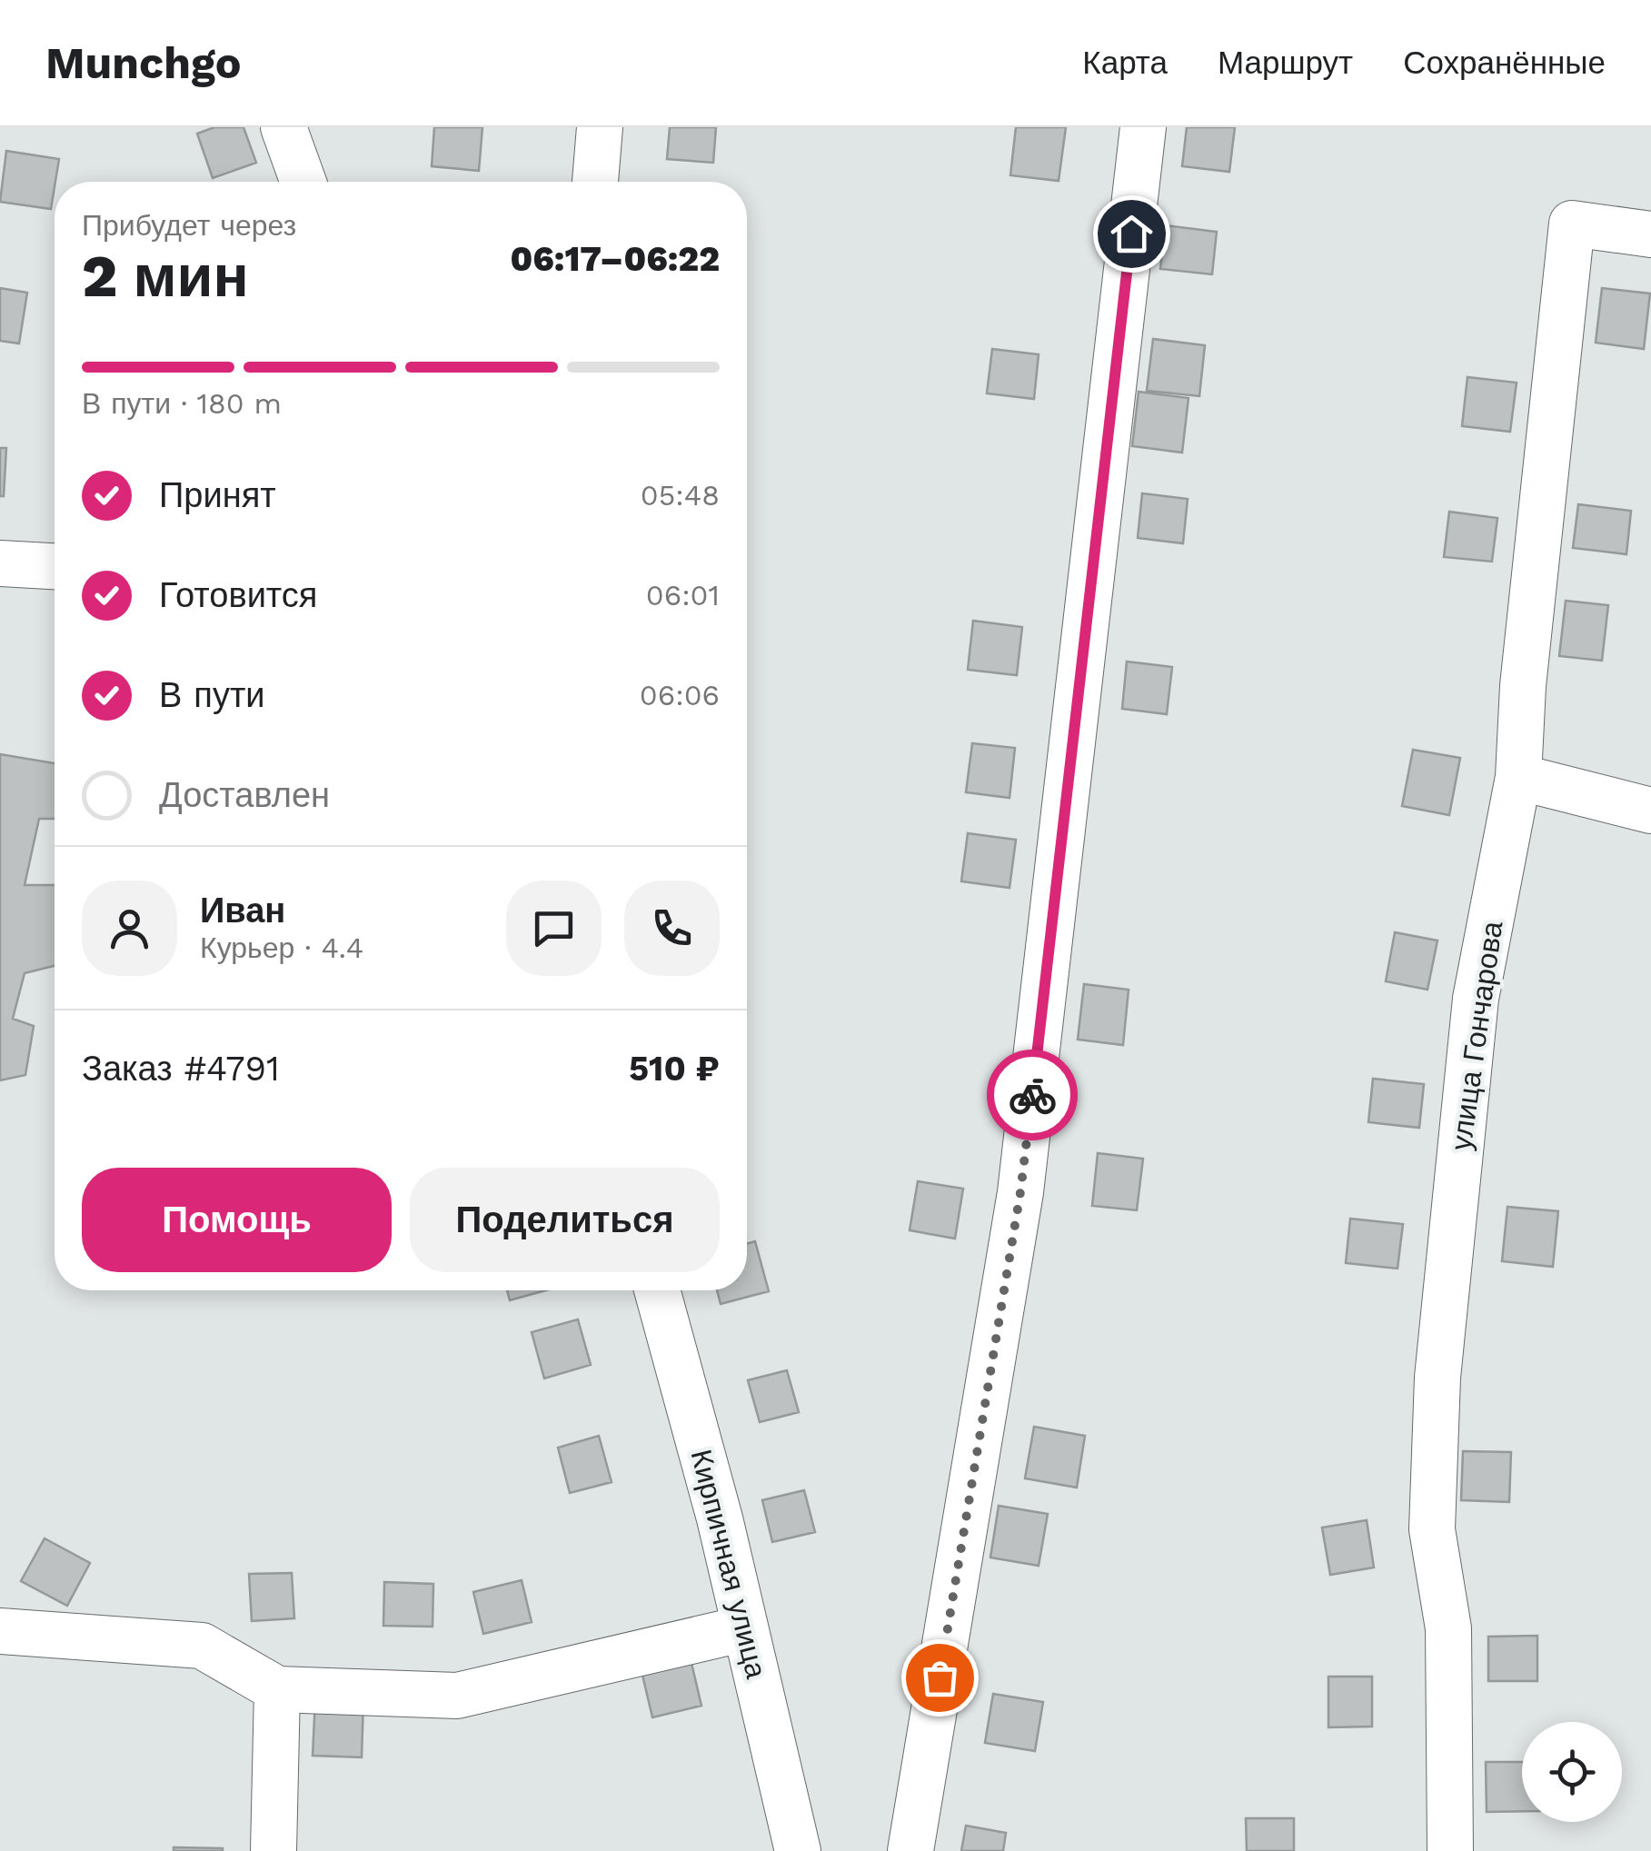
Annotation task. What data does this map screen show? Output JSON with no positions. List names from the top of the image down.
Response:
{
  "streets": {
    "street": ["улица Гончарова", "Кирпичная улица"]
  },
  "page": {
    "header": "Munchgo",
    "nav": ["Карта", "Маршрут", "Сохранённые"],
    "heading": ["2 мин", "Прибудет через", "06:17–06:22"],
    "panel": [
      "Иван",
      "Курьер · 4.4",
      "Заказ #4791",
      "510 ₽"
    ],
    "bar": "В пути · 180 m",
    "list": [
      ["Принят", "05:48"],
      ["Готовится", "06:01"],
      ["В пути", "06:06"],
      "Доставлен"
    ],
    "buttons": ["Помощь", "Поделиться"]
  }
}
